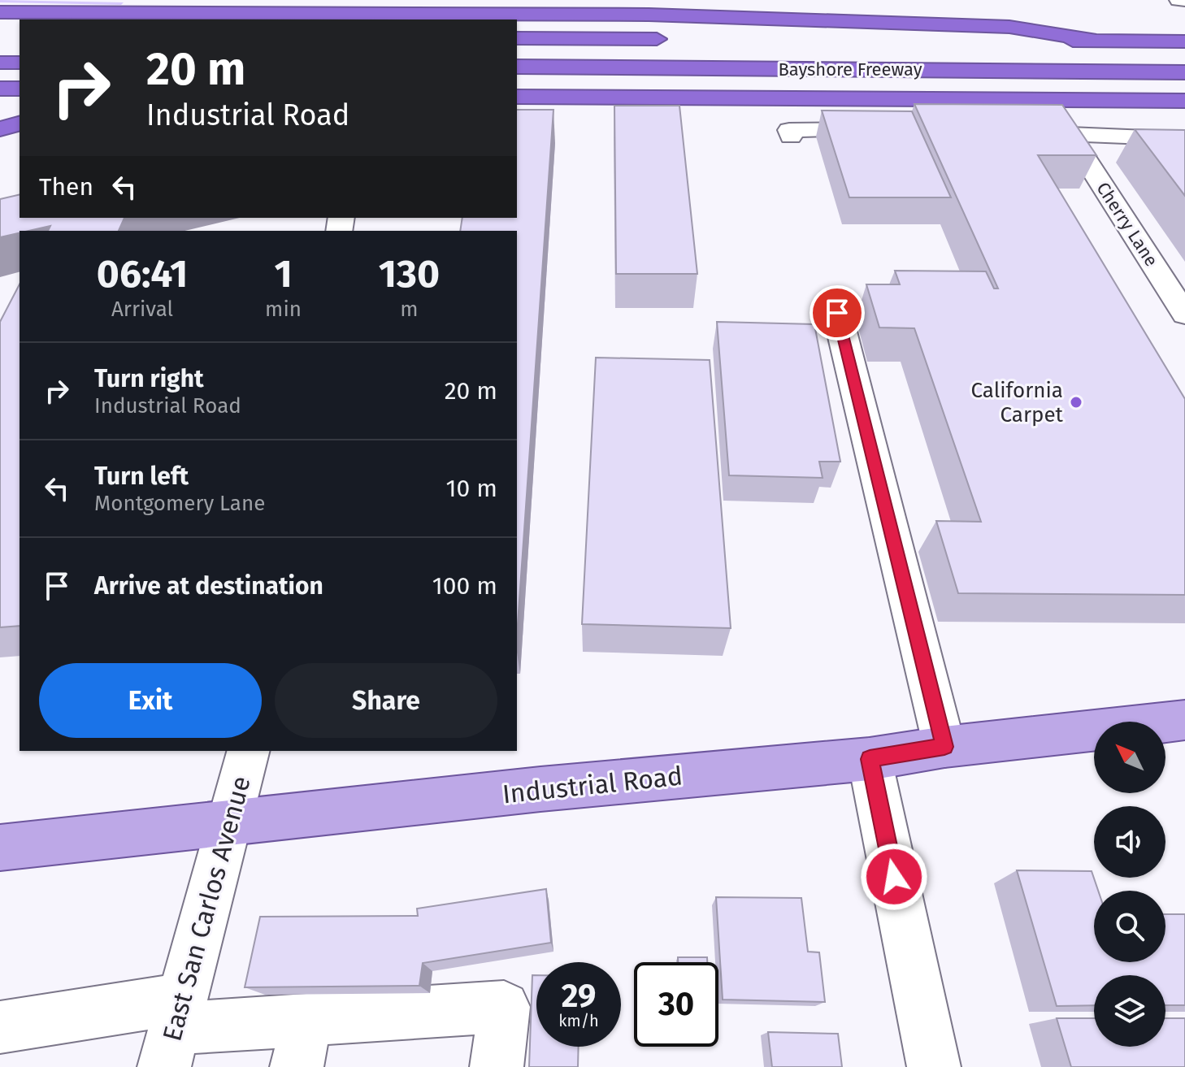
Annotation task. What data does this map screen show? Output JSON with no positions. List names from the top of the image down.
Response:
{
  "streets": {
    "highway": ["Bayshore Freeway"],
    "main road": ["Industrial Road"],
    "street": ["Cherry Lane", "East San Carlos Avenue"]
  },
  "crossings": [
    ["Industrial Road", "East San Carlos Avenue"]
  ],
  "places": ["California Carpet"],
  "north": "top left",
  "page": {
    "turn": ["20 m", "Industrial Road"],
    "then": "Then",
    "eta": [
      "06:41",
      "Arrival",
      "1",
      "min",
      "130",
      "m"
    ],
    "list": [
      {
        "name": "Turn right",
        "note": "Industrial Road",
        "value": "20 m"
      },
      {
        "name": "Turn left",
        "note": "Montgomery Lane",
        "value": "10 m"
      },
      {
        "name": "Arrive at destination",
        "value": "100 m"
      }
    ],
    "buttons": ["Exit", "Share"],
    "speed": "29 km/h",
    "limit": "30"
  }
}
